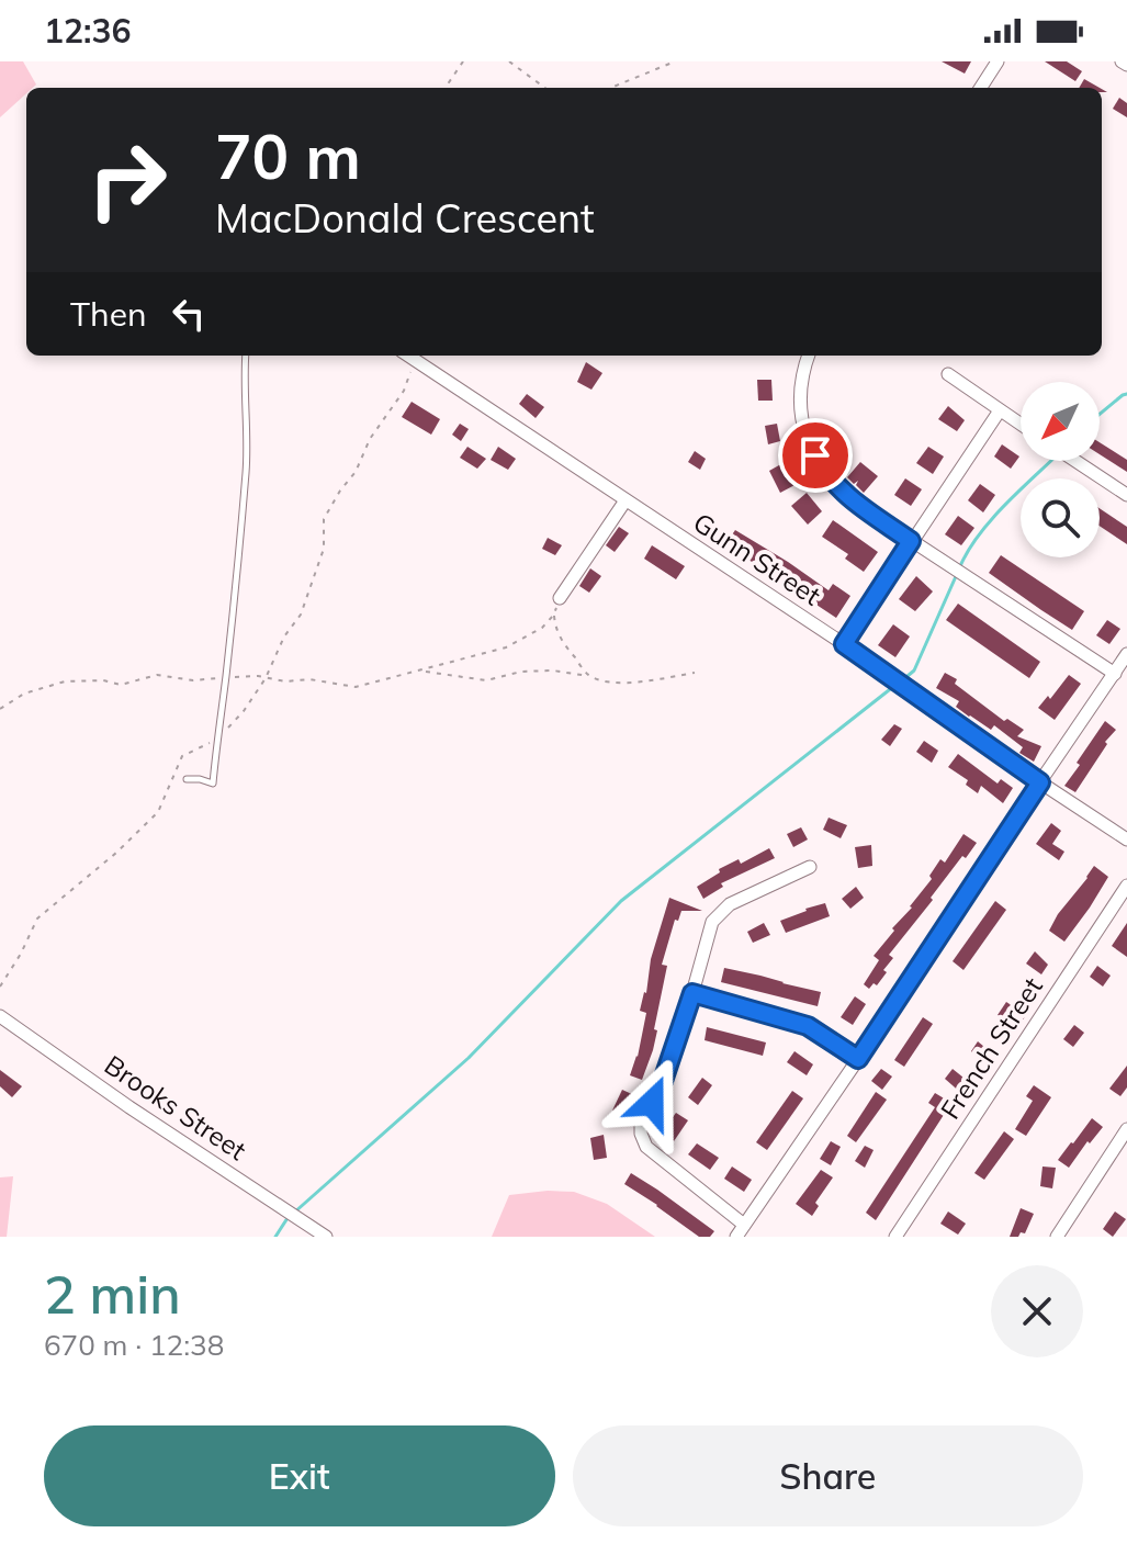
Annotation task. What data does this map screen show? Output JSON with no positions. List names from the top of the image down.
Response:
{
  "streets": {
    "street": ["Gunn Street", "French Street", "Brooks Street"]
  },
  "north": "bottom left",
  "page": {
    "status": "12:36",
    "turn": ["70 m", "MacDonald Crescent"],
    "then": "Then",
    "heading": ["2 min", "670 m · 12:38"],
    "buttons": ["Exit", "Share"]
  }
}
